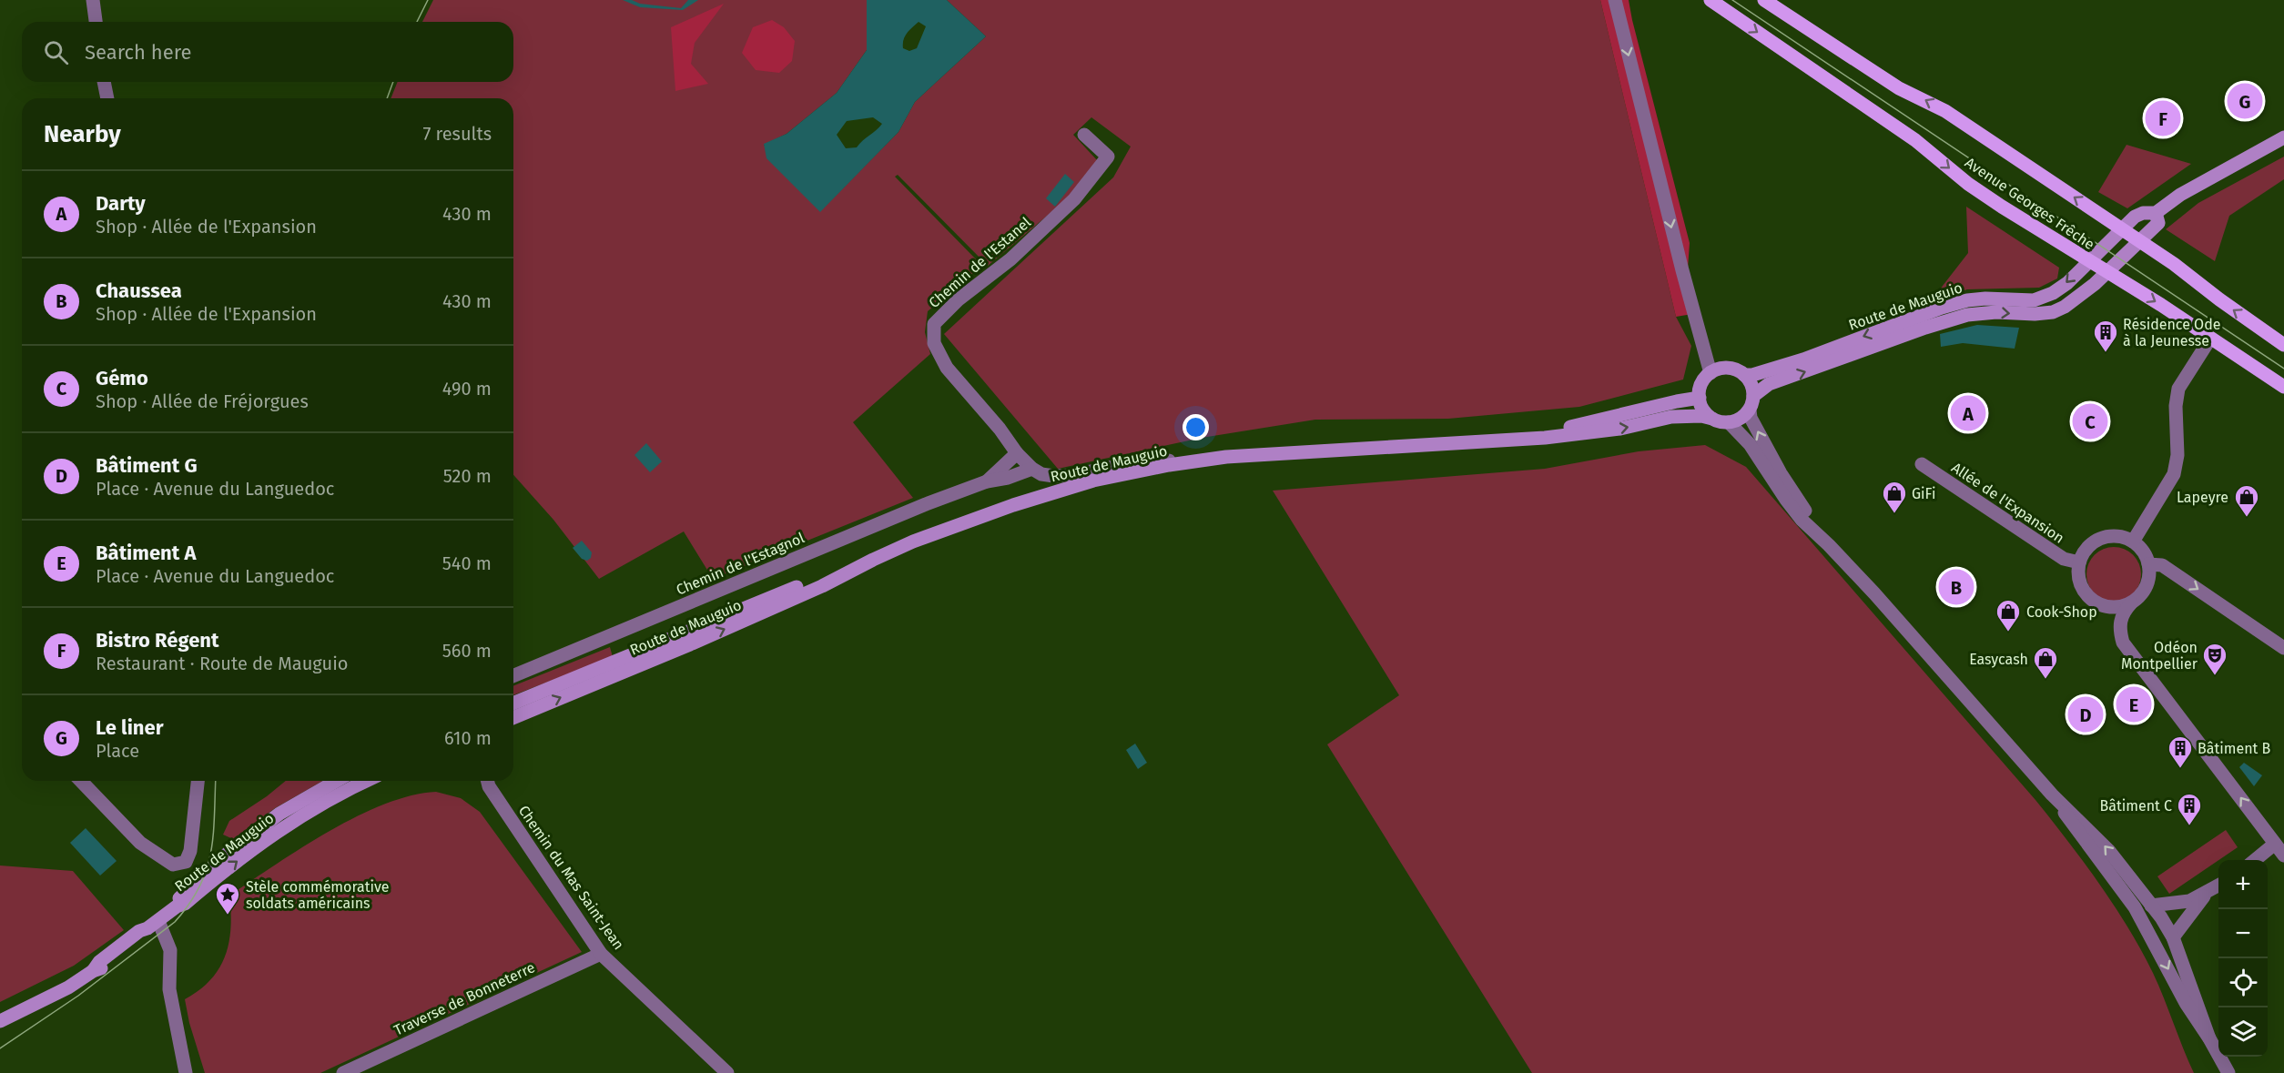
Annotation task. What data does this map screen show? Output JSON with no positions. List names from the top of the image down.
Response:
{
  "streets": {
    "main road": ["Avenue Georges Frêche", "Route de Mauguio"],
    "street": [
      "Chemin de l'Estanel",
      "Allée de l'Expansion",
      "Chemin de l'Estagnol",
      "Chemin du Mas Saint-Jean",
      "Traverse de Bonneterre"
    ]
  },
  "crossings": [
    ["Avenue Georges Frêche", "Route de Mauguio"],
    ["Chemin de l'Estanel", "Chemin de l'Estagnol"],
    ["Chemin du Mas Saint-Jean", "Traverse de Bonneterre"]
  ],
  "places": {
    "building": ["Résidence Ode à la Jeunesse", "Bâtiment B", "Bâtiment C"],
    "shop": [
      "GiFi",
      "Lapeyre",
      "Cook-Shop",
      "Easycash"
    ],
    "theatre": ["Odéon Montpellier"],
    "place": ["Stèle commémorative soldats américains"]
  },
  "page": {
    "search": "Search here",
    "pins": [
      "G",
      "F",
      "A",
      "C",
      "B",
      "E",
      "D"
    ],
    "heading": ["Nearby", "7 results"],
    "list": [
      {
        "mark": "A",
        "name": "Darty",
        "note": "Shop · Allée de l'Expansion",
        "value": "430 m"
      },
      {
        "mark": "B",
        "name": "Chaussea",
        "note": "Shop · Allée de l'Expansion",
        "value": "430 m"
      },
      {
        "mark": "C",
        "name": "Gémo",
        "note": "Shop · Allée de Fréjorgues",
        "value": "490 m"
      },
      {
        "mark": "D",
        "name": "Bâtiment G",
        "note": "Place · Avenue du Languedoc",
        "value": "520 m"
      },
      {
        "mark": "E",
        "name": "Bâtiment A",
        "note": "Place · Avenue du Languedoc",
        "value": "540 m"
      },
      {
        "mark": "F",
        "name": "Bistro Régent",
        "note": "Restaurant · Route de Mauguio",
        "value": "560 m"
      },
      {
        "mark": "G",
        "name": "Le liner",
        "note": "Place",
        "value": "610 m"
      }
    ],
    "map_buttons": ["+", "−"]
  }
}
